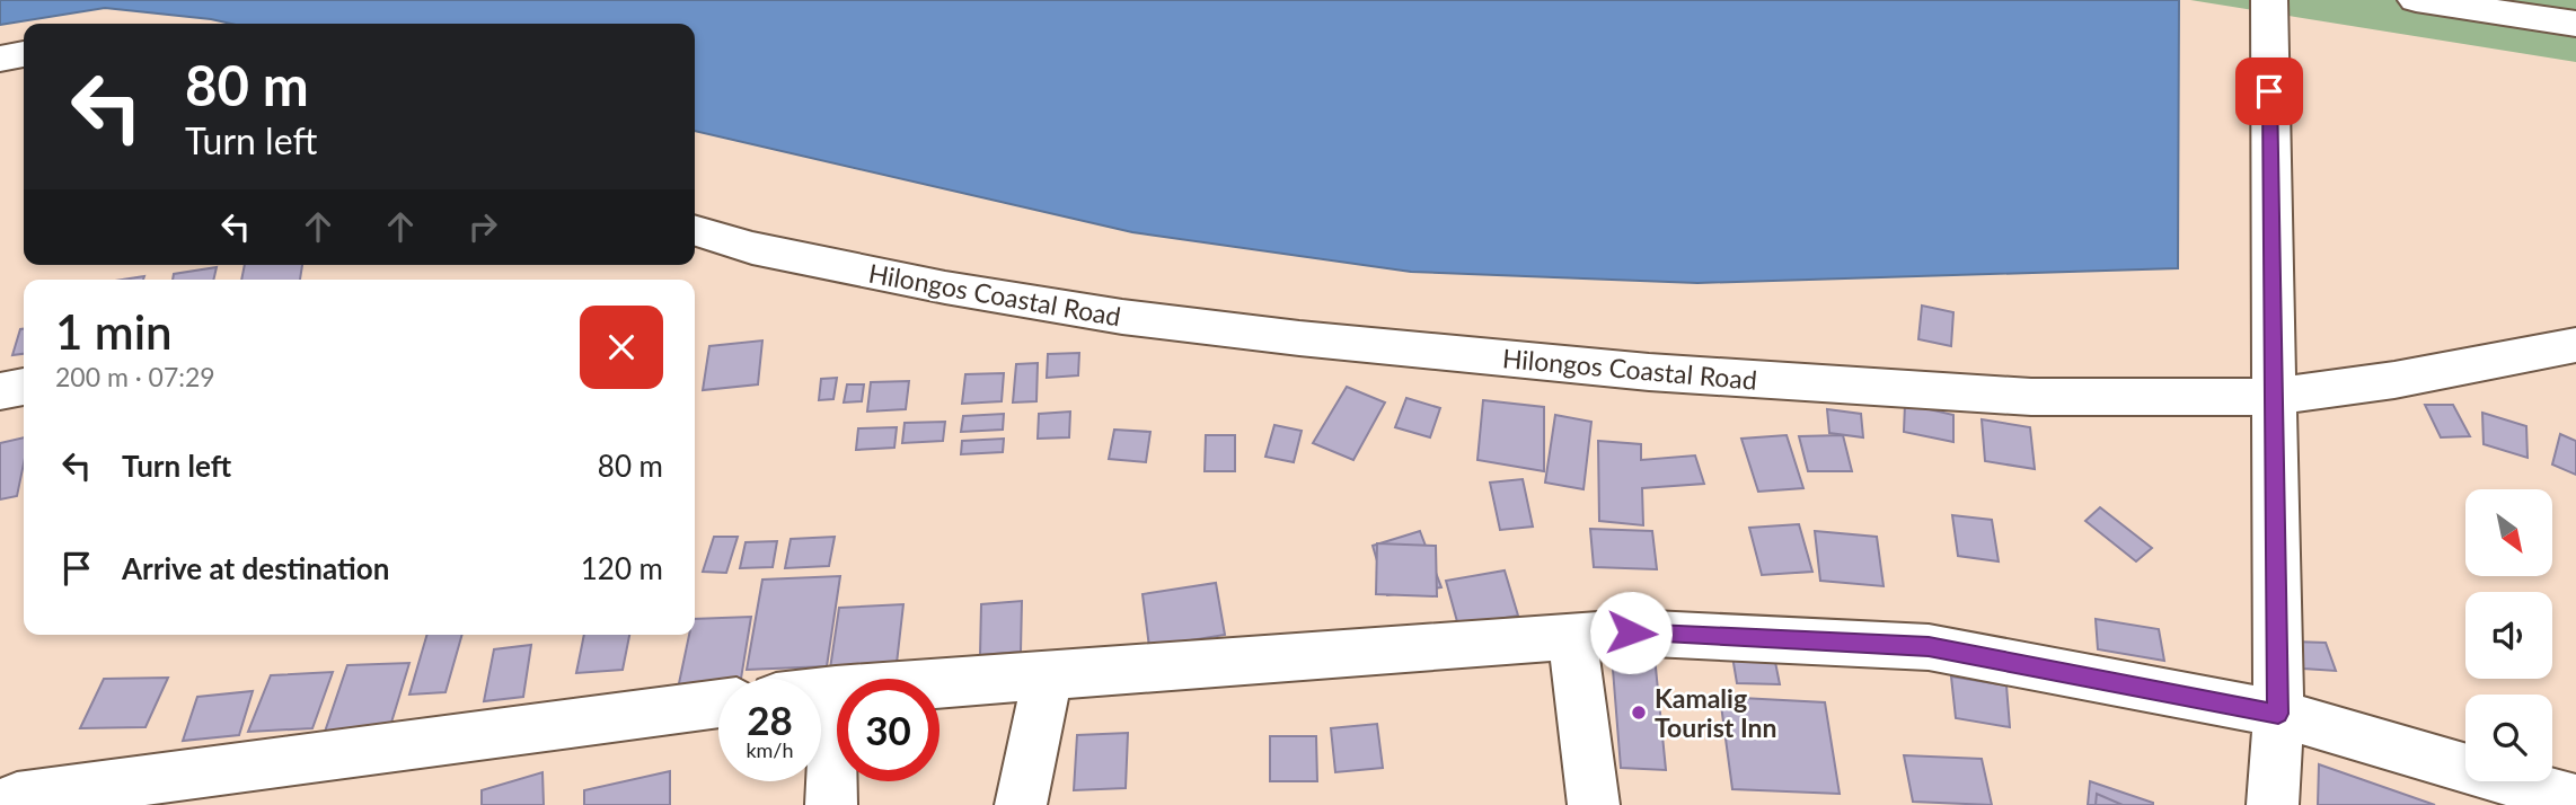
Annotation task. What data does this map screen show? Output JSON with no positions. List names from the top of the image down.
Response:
{
  "streets": {
    "street": ["Hilongos Coastal Road"]
  },
  "places": ["Kamalig Tourist Inn"],
  "north": "bottom right",
  "page": {
    "turn": ["80 m", "Turn left"],
    "heading": ["1 min", "200 m · 07:29"],
    "list": [
      {
        "name": "Turn left",
        "value": "80 m"
      },
      {
        "name": "Arrive at destination",
        "value": "120 m"
      }
    ],
    "speed": "28 km/h",
    "limit": "30"
  }
}
